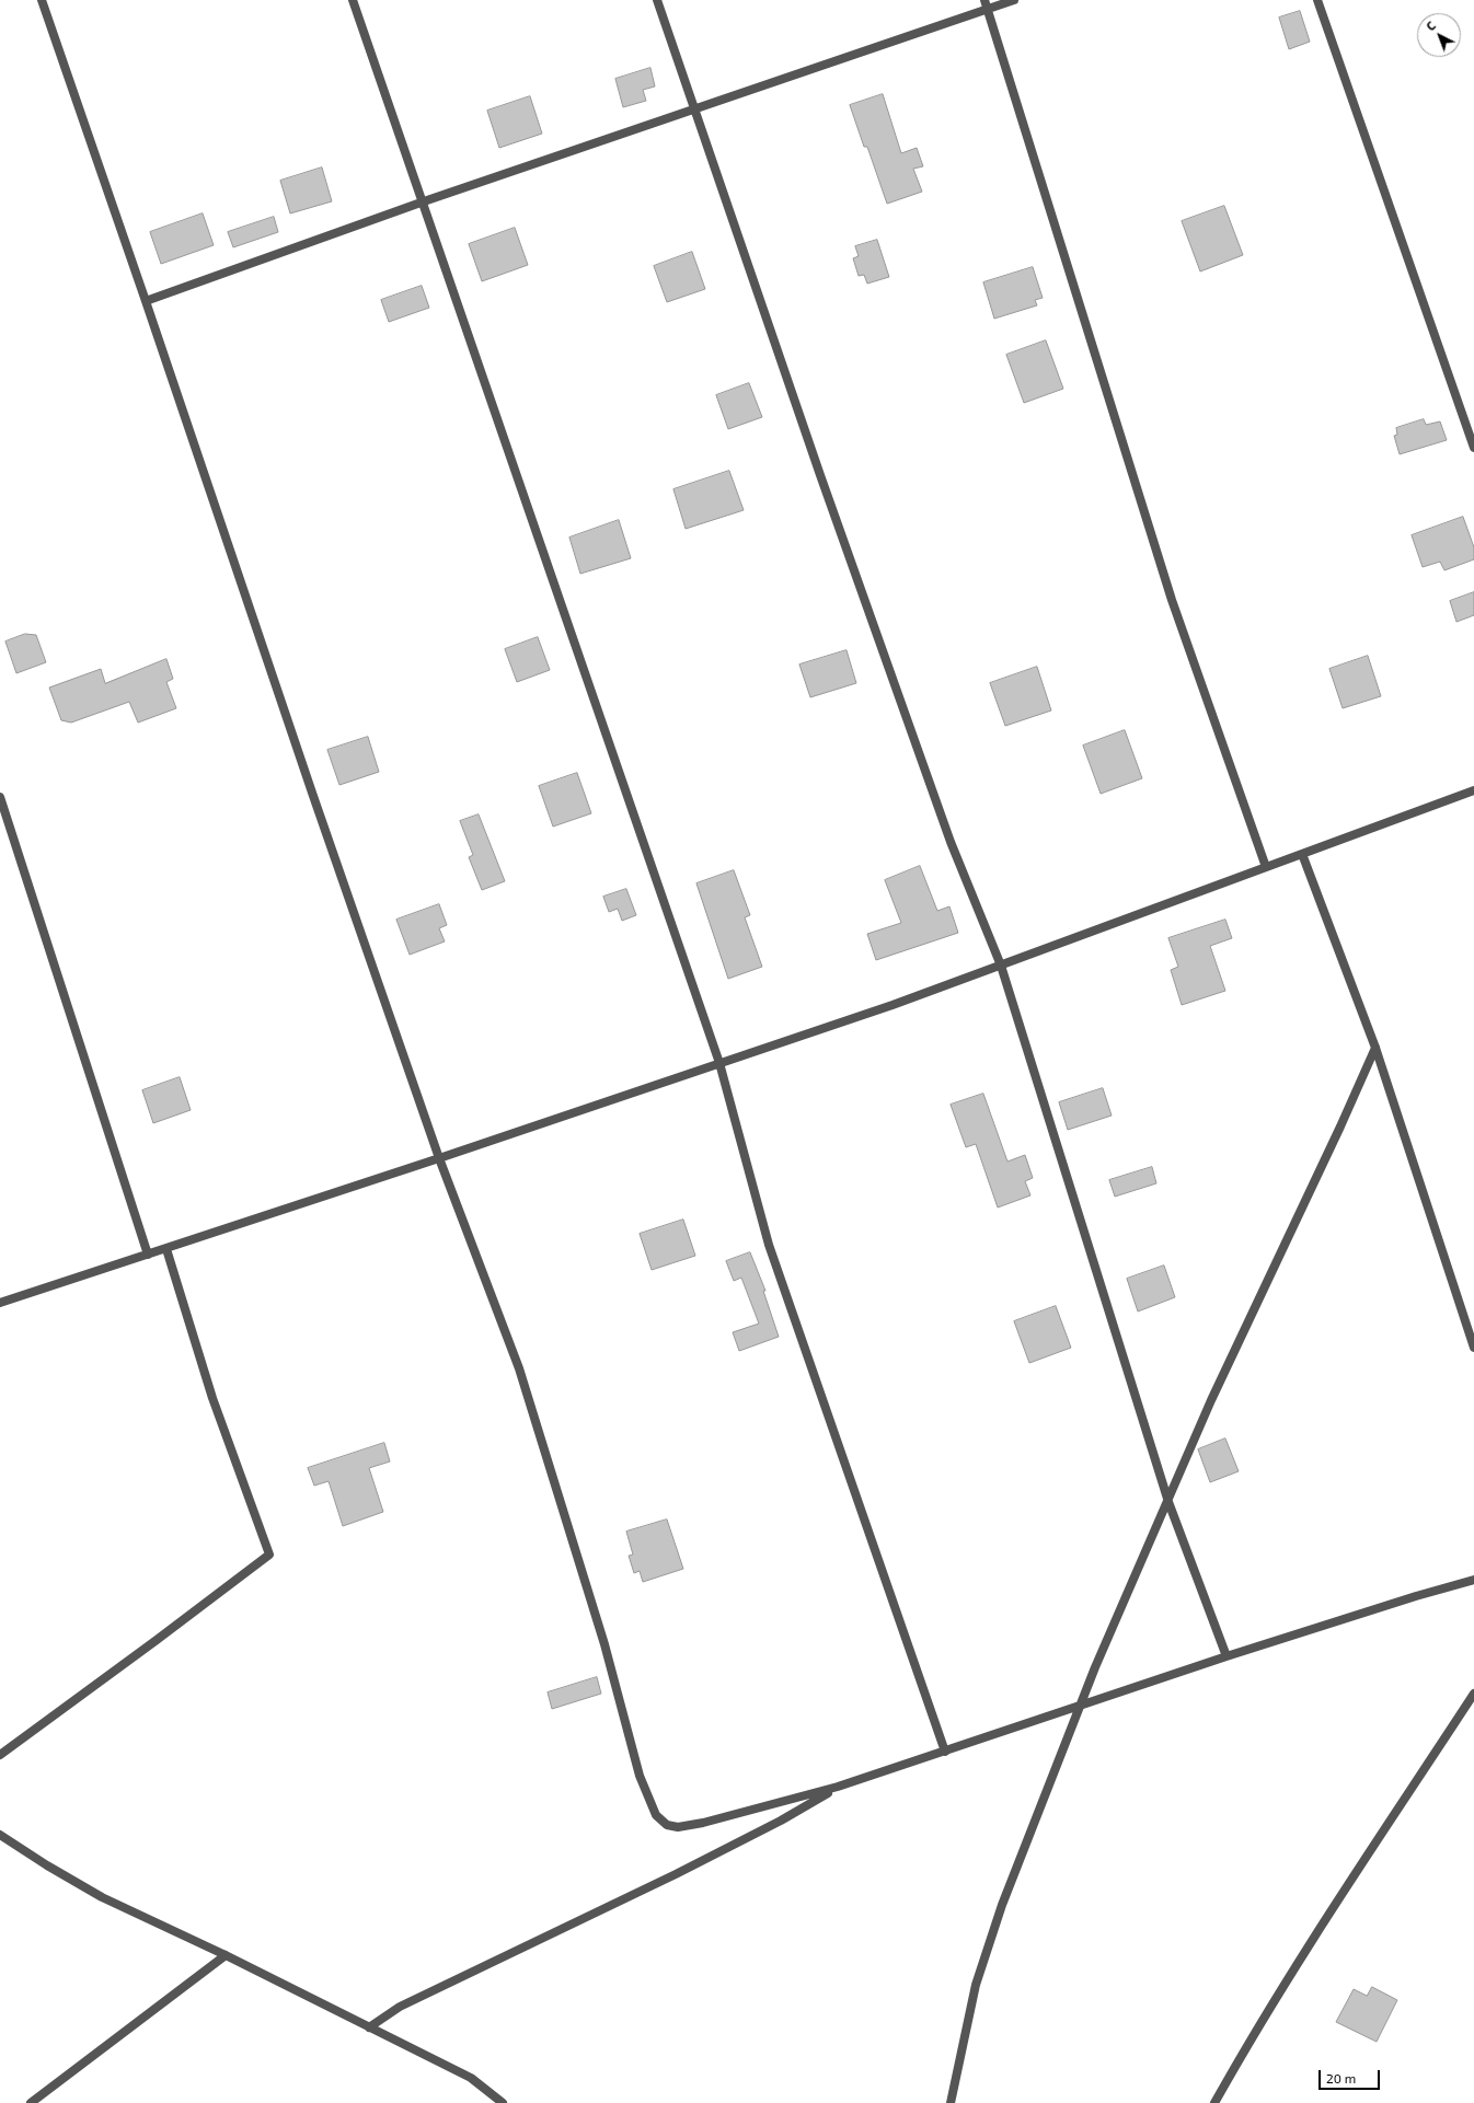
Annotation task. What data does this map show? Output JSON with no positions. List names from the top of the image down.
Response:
{
  "scale_bar": "20 m",
  "north": "top left"
}
